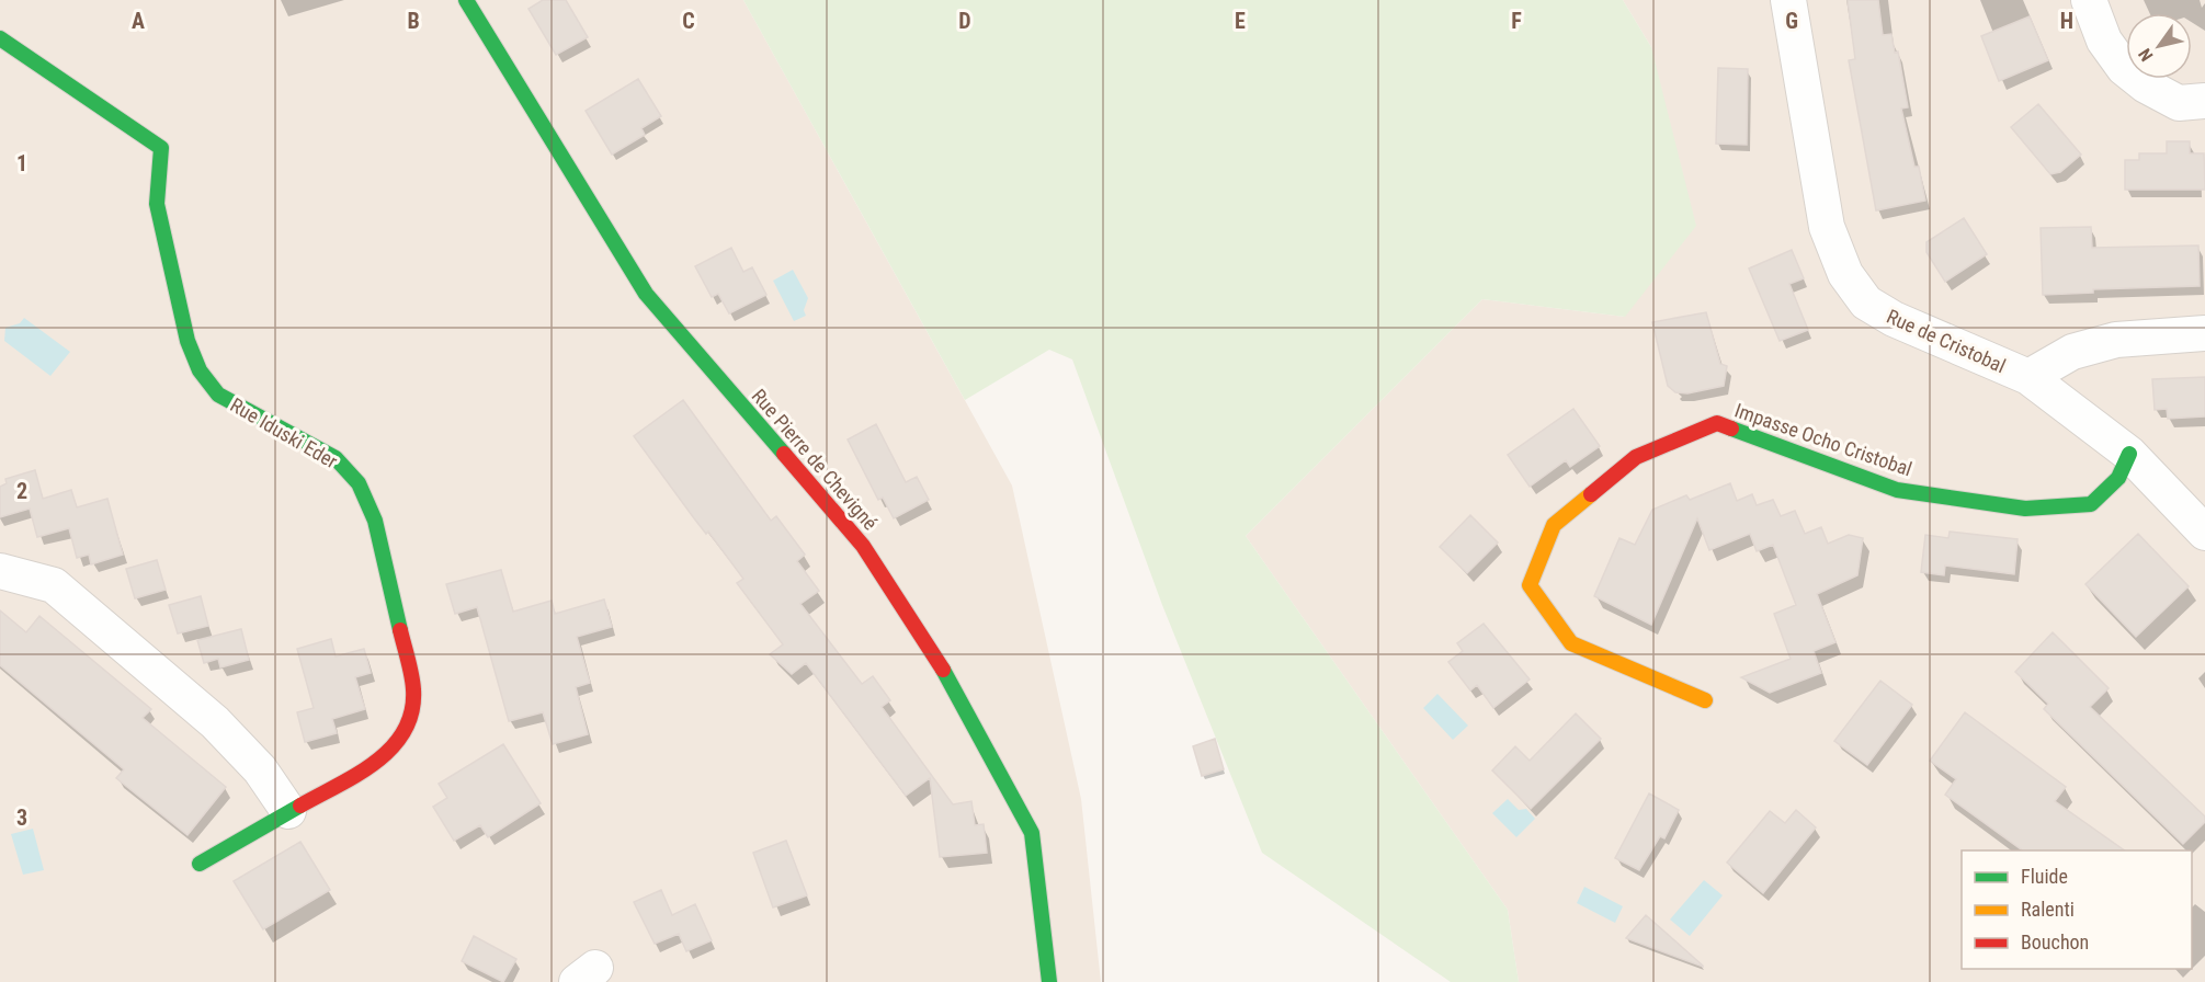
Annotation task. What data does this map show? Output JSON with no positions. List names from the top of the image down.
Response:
{
  "streets": {
    "street": [
      "Rue de Cristobal",
      "Rue Iduski Eder",
      "Impasse Ocho Cristobal",
      "Rue Pierre de Chevigné"
    ]
  },
  "crossings": [
    ["Rue de Cristobal", "Impasse Ocho Cristobal"]
  ],
  "legend": ["Fluide", "Ralenti", "Bouchon"],
  "north": "bottom left",
  "grid": {
    "columns": [
      "A",
      "B",
      "C",
      "D",
      "E",
      "F",
      "G",
      "H"
    ],
    "rows": ["1", "2", "3"]
  }
}
